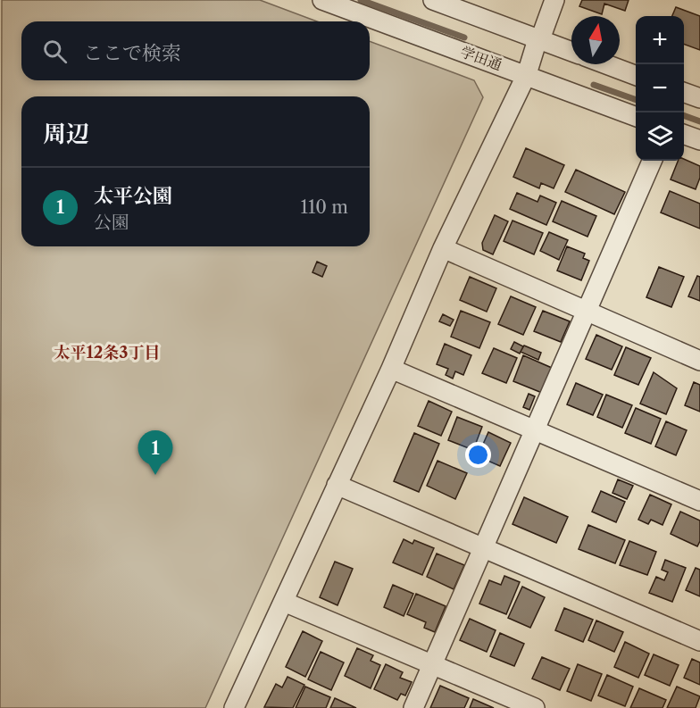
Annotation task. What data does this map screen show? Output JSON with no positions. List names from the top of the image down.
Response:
{
  "streets": {
    "street": ["学田通"]
  },
  "districts": ["太平12条3丁目"],
  "north": "top",
  "page": {
    "map_buttons": ["+", "−"],
    "search": "ここで検索",
    "heading": "周辺",
    "list": [
      {
        "mark": "1",
        "name": "太平公園",
        "note": "公園",
        "value": "110 m"
      }
    ],
    "pins": "1"
  }
}
